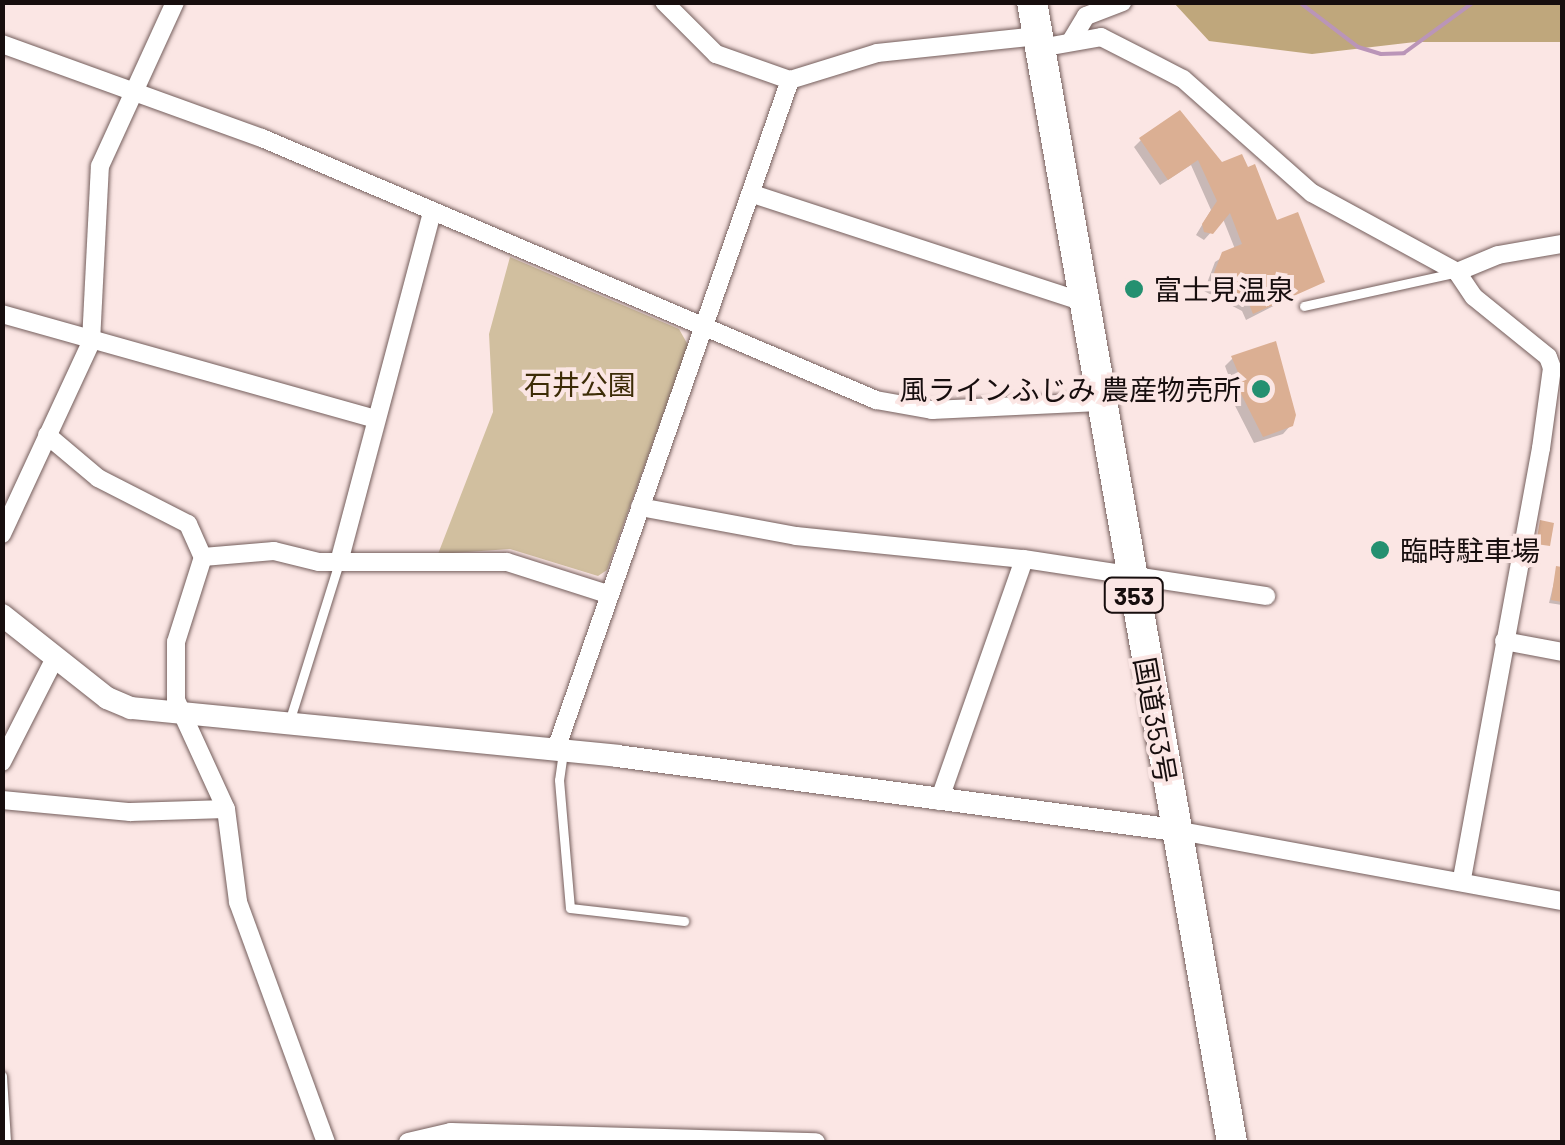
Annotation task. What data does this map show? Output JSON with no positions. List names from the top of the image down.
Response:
{
  "streets": {
    "highway": ["353", "国道353号"]
  },
  "parks": ["石井公園"],
  "places": ["富士見温泉", "風ラインふじみ 農産物売所", "臨時駐車場"]
}
